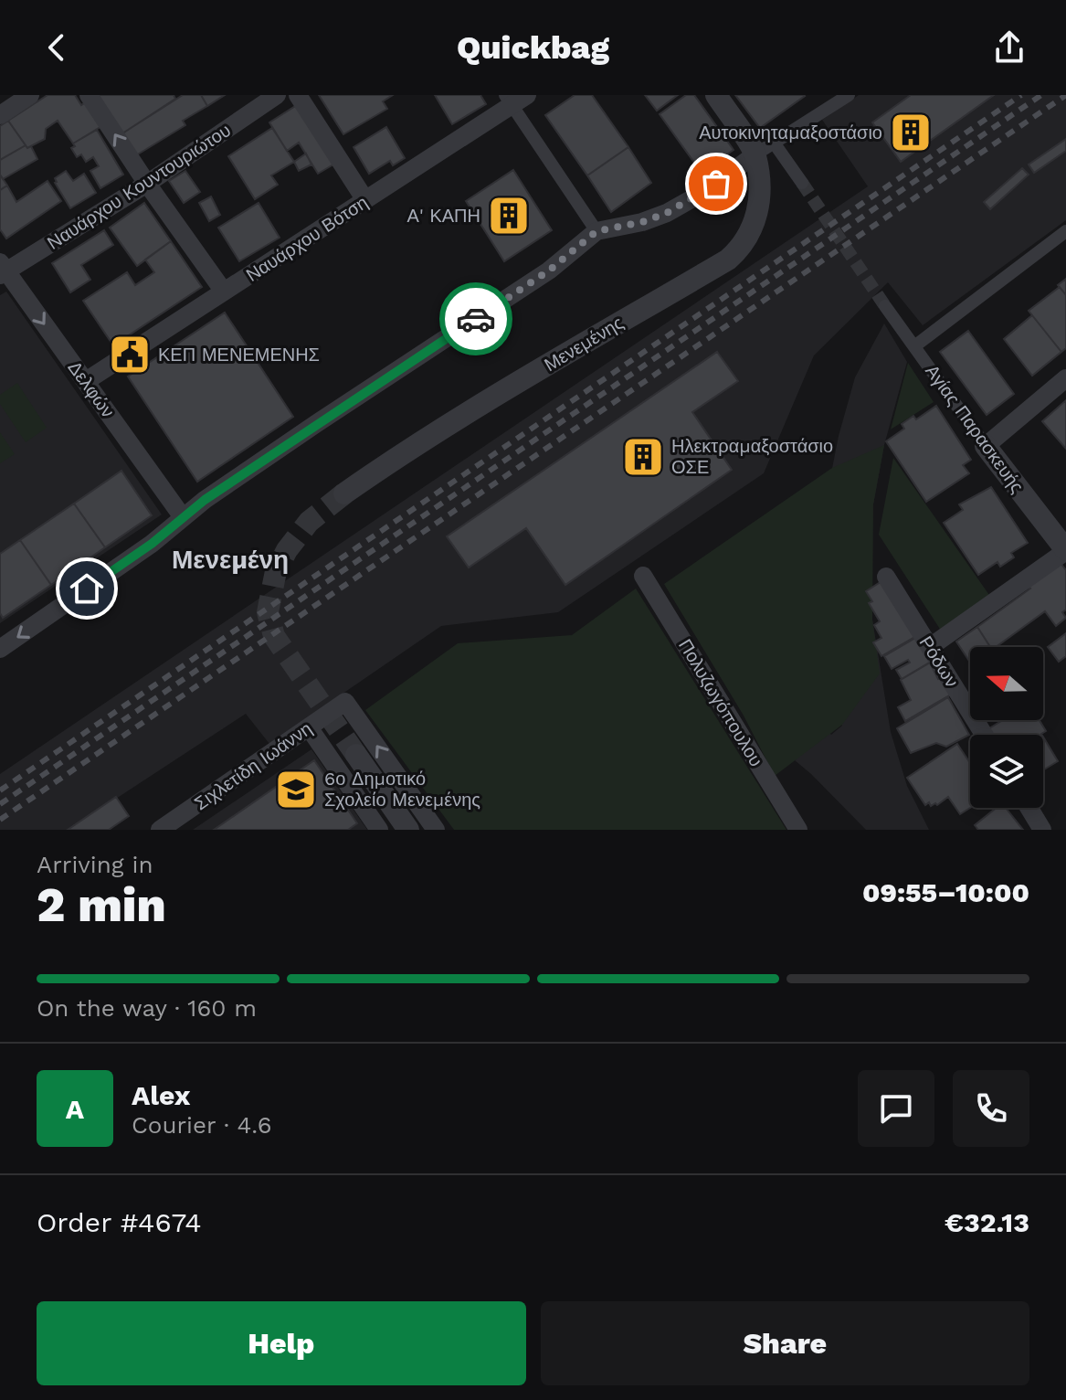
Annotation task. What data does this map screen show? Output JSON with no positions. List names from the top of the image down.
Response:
{
  "streets": {
    "street": [
      "Ναυάρχου Κουντουριώτου",
      "Ναυάρχου Βότση",
      "Μενεμένης",
      "Δελφών",
      "Αγίας Παρασκευής",
      "Ρόδων",
      "Πολυζωγόπουλου",
      "Σιχλετίδη Ιωάννη"
    ]
  },
  "crossings": [
    ["Ναυάρχου Κουντουριώτου", "Δελφών"],
    ["Ναυάρχου Βότση", "Δελφών"]
  ],
  "one_way": ["Δελφών"],
  "districts": ["Μενεμένη"],
  "places": {
    "building": ["Αυτοκινηταμαξοστάσιο", "Α' ΚΑΠΗ", "Ηλεκτραμαξοστάσιο ΟΣΕ"],
    "public building": ["ΚΕΠ ΜΕΝΕΜΕΝΗΣ"],
    "school or university": ["6ο Δημοτικό Σχολείο Μενεμένης"]
  },
  "north": "left",
  "page": {
    "header": "Quickbag",
    "heading": ["2 min", "Arriving in", "09:55–10:00"],
    "panel": [
      "Alex",
      "Courier · 4.6",
      "Order #4674",
      "€32.13"
    ],
    "bar": "On the way · 160 m",
    "round": "A",
    "buttons": ["Help", "Share"]
  }
}
